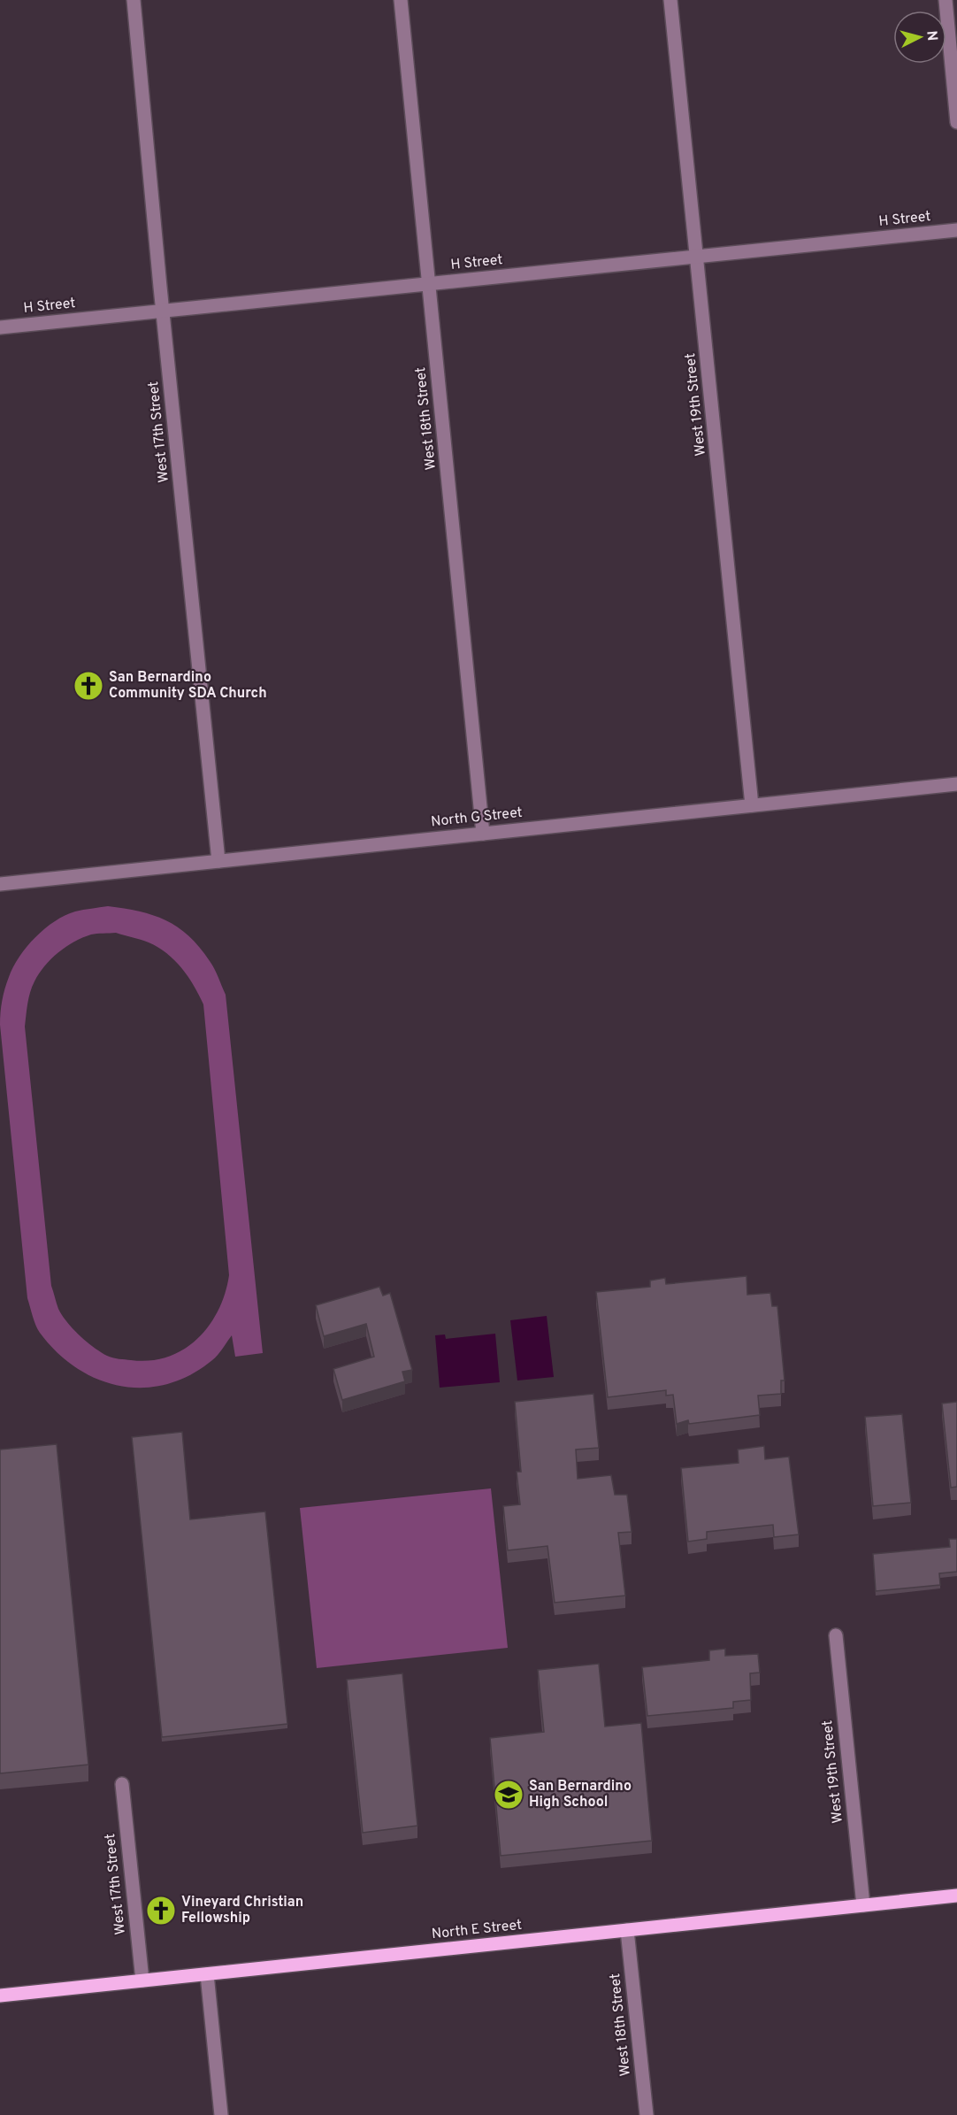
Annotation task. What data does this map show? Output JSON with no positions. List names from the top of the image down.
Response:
{
  "streets": {
    "main road": ["North E Street"],
    "street": [
      "H Street",
      "West 19th Street",
      "West 18th Street",
      "West 17th Street",
      "North G Street"
    ]
  },
  "crossings": [
    ["H Street", "West 19th Street"],
    ["H Street", "West 18th Street"],
    ["H Street", "West 17th Street"],
    ["West 19th Street", "North G Street"],
    ["West 19th Street", "North E Street"],
    ["West 18th Street", "North G Street"],
    ["West 18th Street", "North E Street"],
    ["West 17th Street", "North G Street"],
    ["West 17th Street", "North E Street"]
  ],
  "places": {
    "church": ["San Bernardino Community SDA Church", "Vineyard Christian Fellowship"],
    "school or university": ["San Bernardino High School"]
  },
  "north": "right"
}
